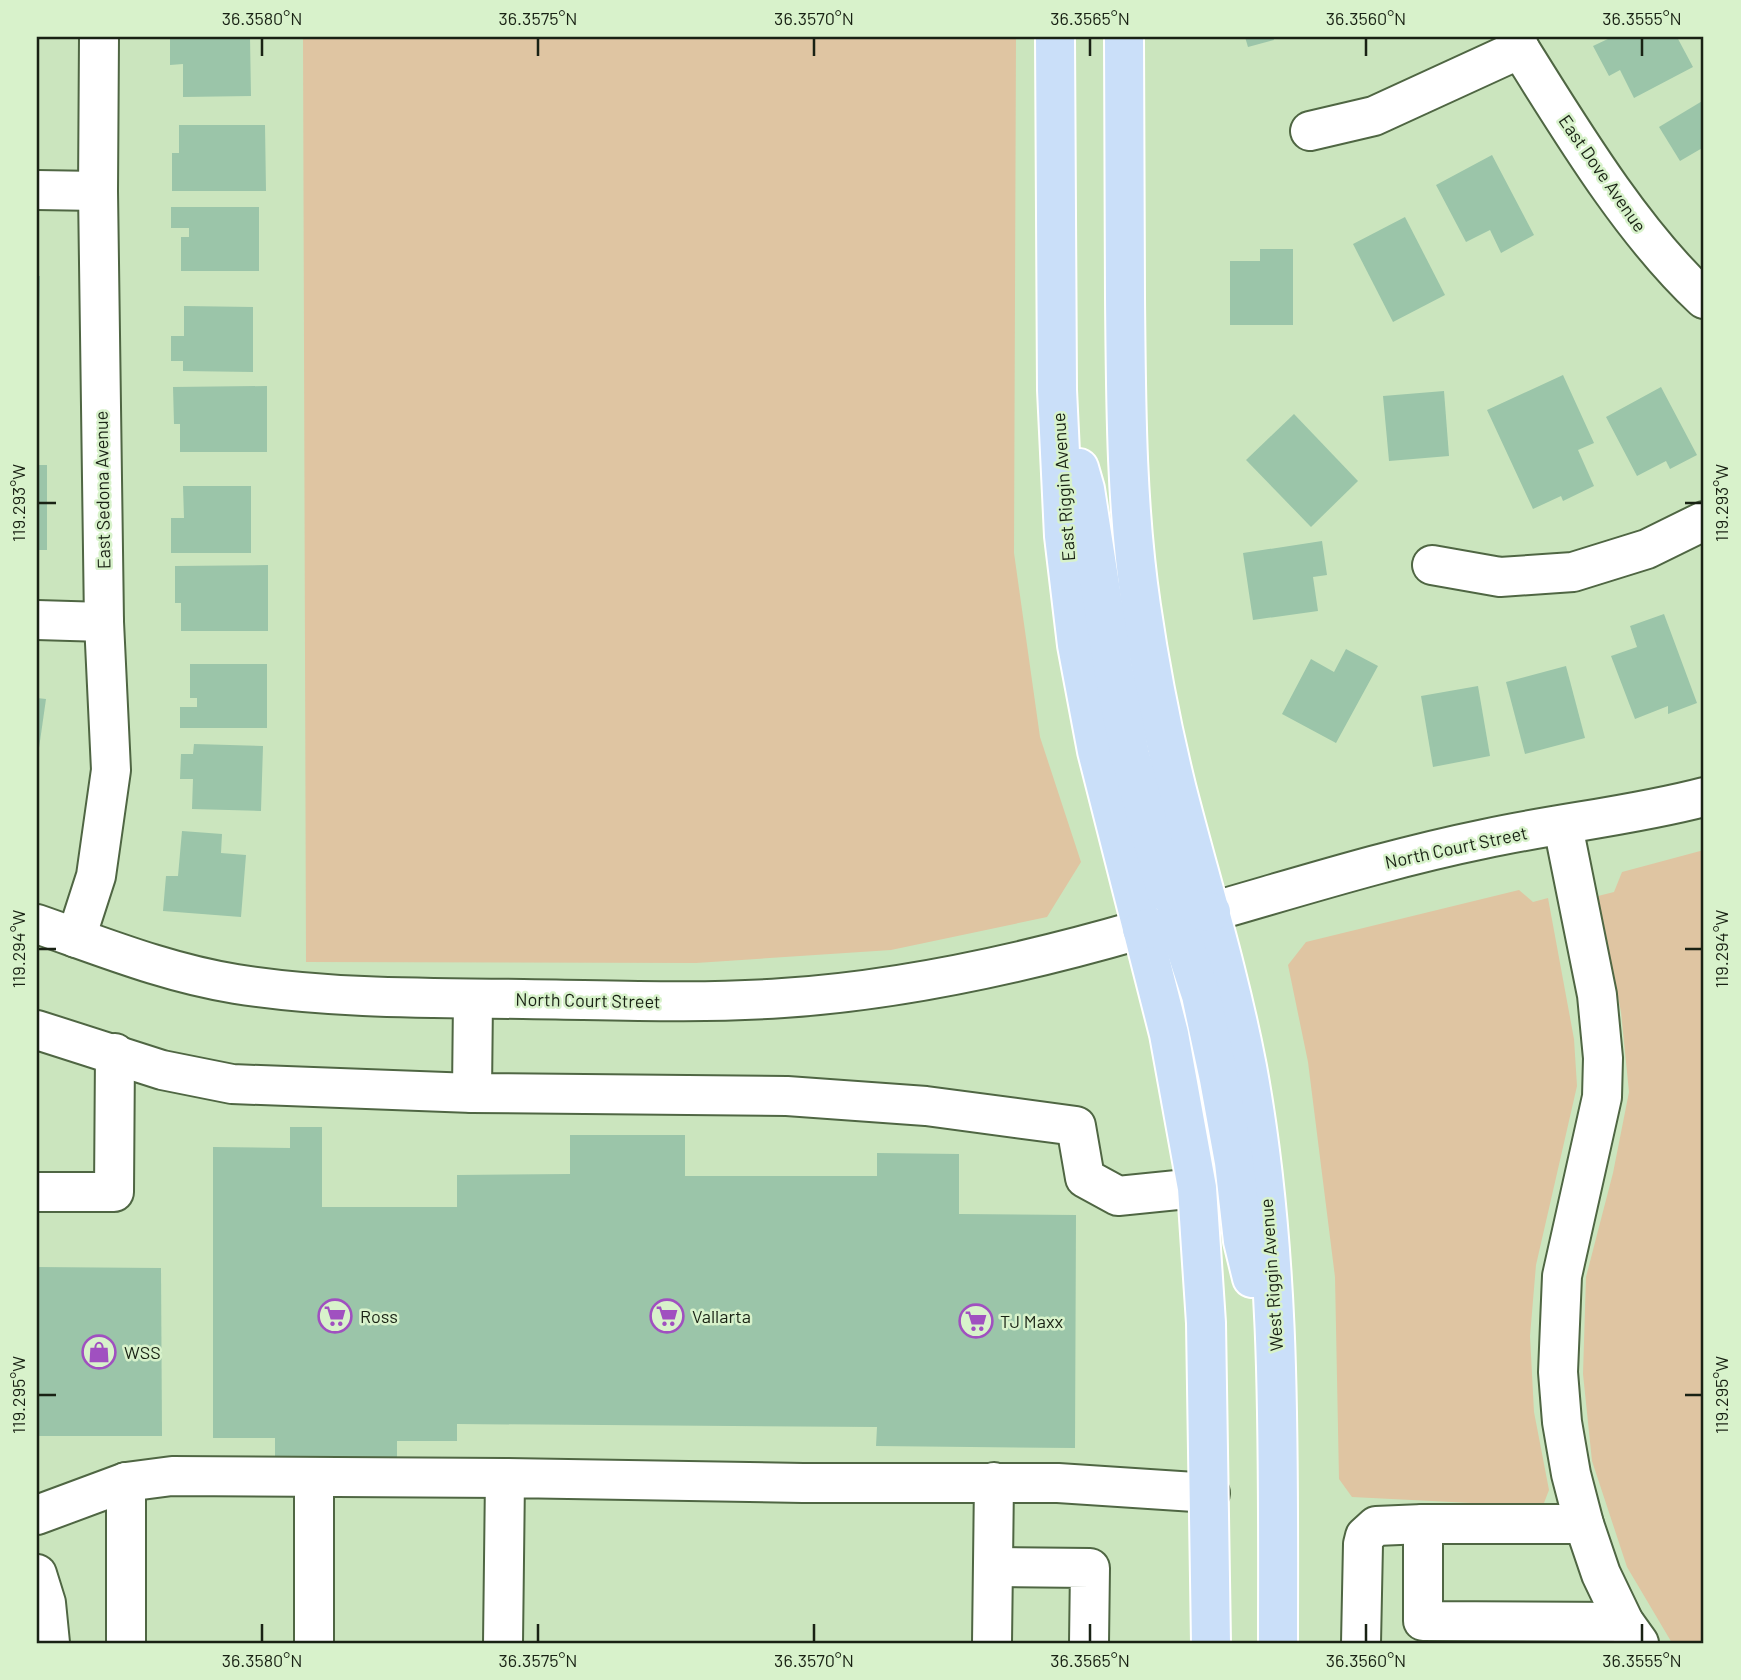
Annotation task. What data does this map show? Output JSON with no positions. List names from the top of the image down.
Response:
{
  "streets": {
    "main road": ["East Riggin Avenue", "West Riggin Avenue"],
    "street": ["East Dove Avenue", "East Sedona Avenue", "North Court Street"]
  },
  "crossings": [
    ["East Riggin Avenue", "North Court Street"],
    ["East Sedona Avenue", "North Court Street"],
    ["North Court Street", "West Riggin Avenue"]
  ],
  "places": {
    "supermarket": ["Ross", "Vallarta", "TJ Maxx"],
    "shop": ["WSS"]
  },
  "coordinates": [
    "36.3580°N",
    "36.3575°N",
    "36.3570°N",
    "36.3565°N",
    "36.3560°N",
    "36.3555°N",
    "119.293°W",
    "119.294°W",
    "119.295°W"
  ]
}
